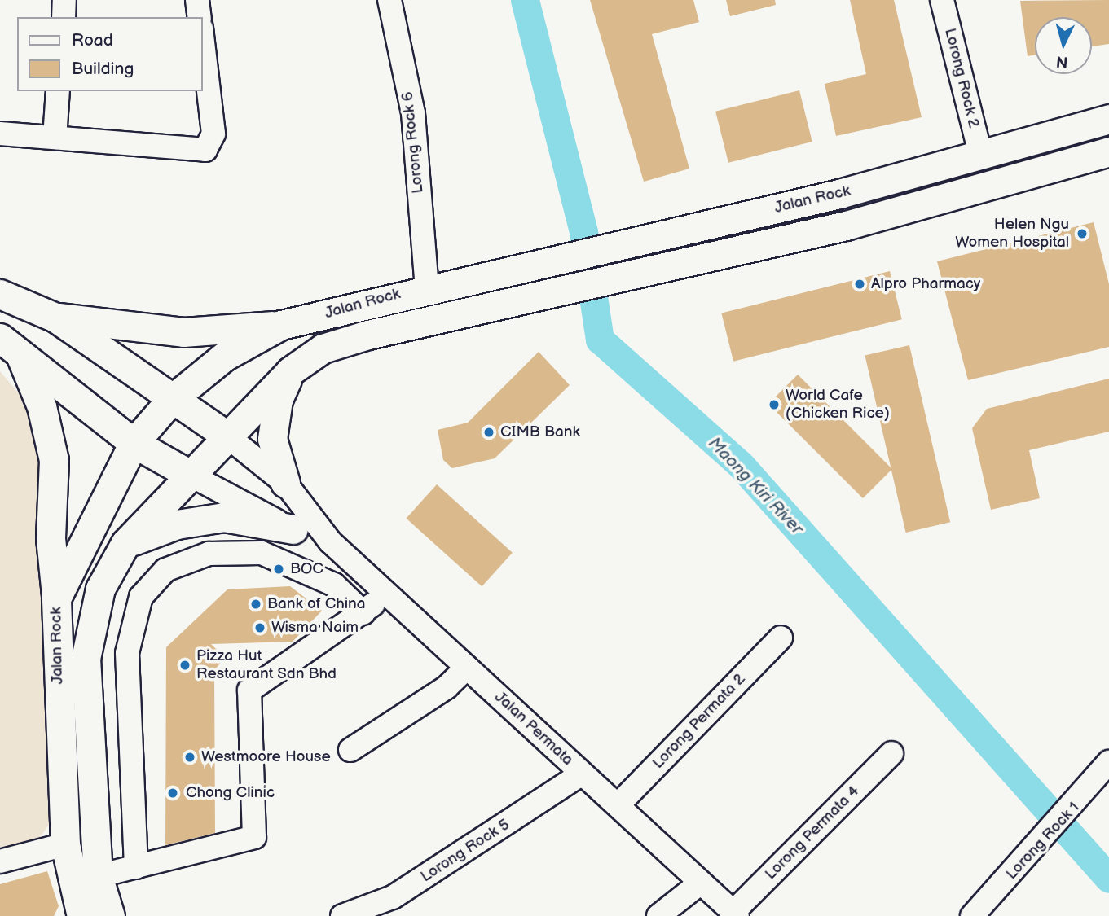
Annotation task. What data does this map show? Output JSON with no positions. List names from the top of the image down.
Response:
{
  "streets": {
    "main road": ["Jalan Rock"],
    "street": [
      "Lorong Rock 2",
      "Lorong Rock 6",
      "Lorong Permata 2",
      "Jalan Permata",
      "Lorong Permata 4",
      "Lorong Rock 1",
      "Lorong Rock 5"
    ]
  },
  "crossings": [
    ["Lorong Rock 2", "Jalan Rock"],
    ["Lorong Rock 6", "Jalan Rock"],
    ["Lorong Permata 2", "Jalan Permata"],
    ["Jalan Permata", "Lorong Permata 4"],
    ["Jalan Permata", "Lorong Rock 5"]
  ],
  "water": ["Maong Kiri River"],
  "places": [
    "Helen Ngu Women Hospital",
    "Alpro Pharmacy",
    "World Cafe (Chicken Rice)",
    "CIMB Bank",
    "BOC",
    "Bank of China",
    "Wisma Naim",
    "Pizza Hut Restaurant Sdn Bhd",
    "Westmoore House",
    "Chong Clinic"
  ],
  "legend": ["Road", "Building"],
  "north": "bottom"
}
